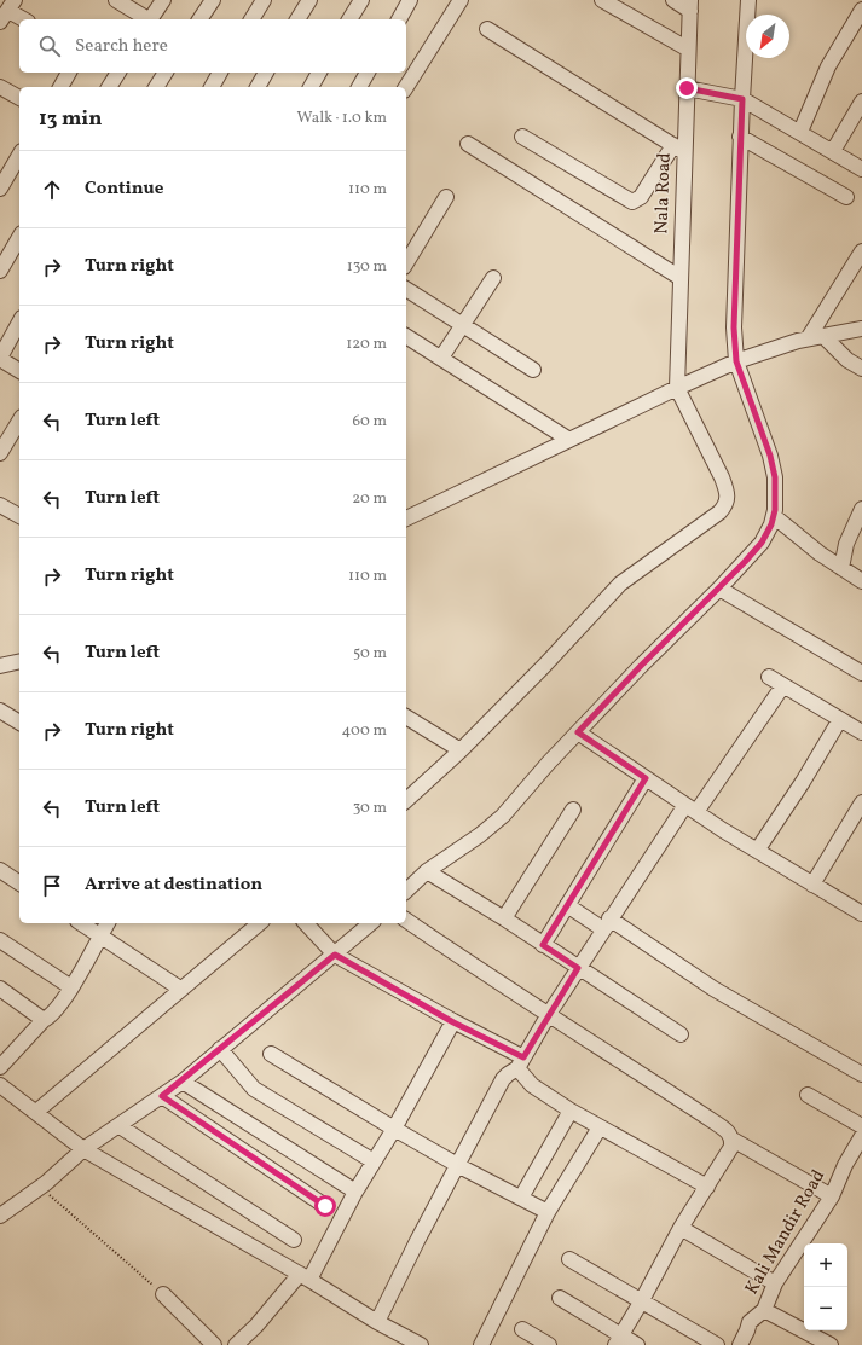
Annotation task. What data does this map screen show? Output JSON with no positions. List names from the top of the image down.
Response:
{
  "streets": {
    "street": ["Nala Road", "Kali Mandir Road"]
  },
  "north": "bottom left",
  "page": {
    "search": "Search here",
    "heading": ["13 min", "Walk · 1.0 km"],
    "list": [
      ["Continue", "110 m"],
      ["Turn right", "130 m"],
      ["Turn right", "120 m"],
      ["Turn left", "60 m"],
      ["Turn left", "20 m"],
      ["Turn right", "110 m"],
      ["Turn left", "50 m"],
      ["Turn right", "400 m"],
      ["Turn left", "30 m"],
      "Arrive at destination"
    ],
    "map_buttons": ["+", "−"]
  }
}
